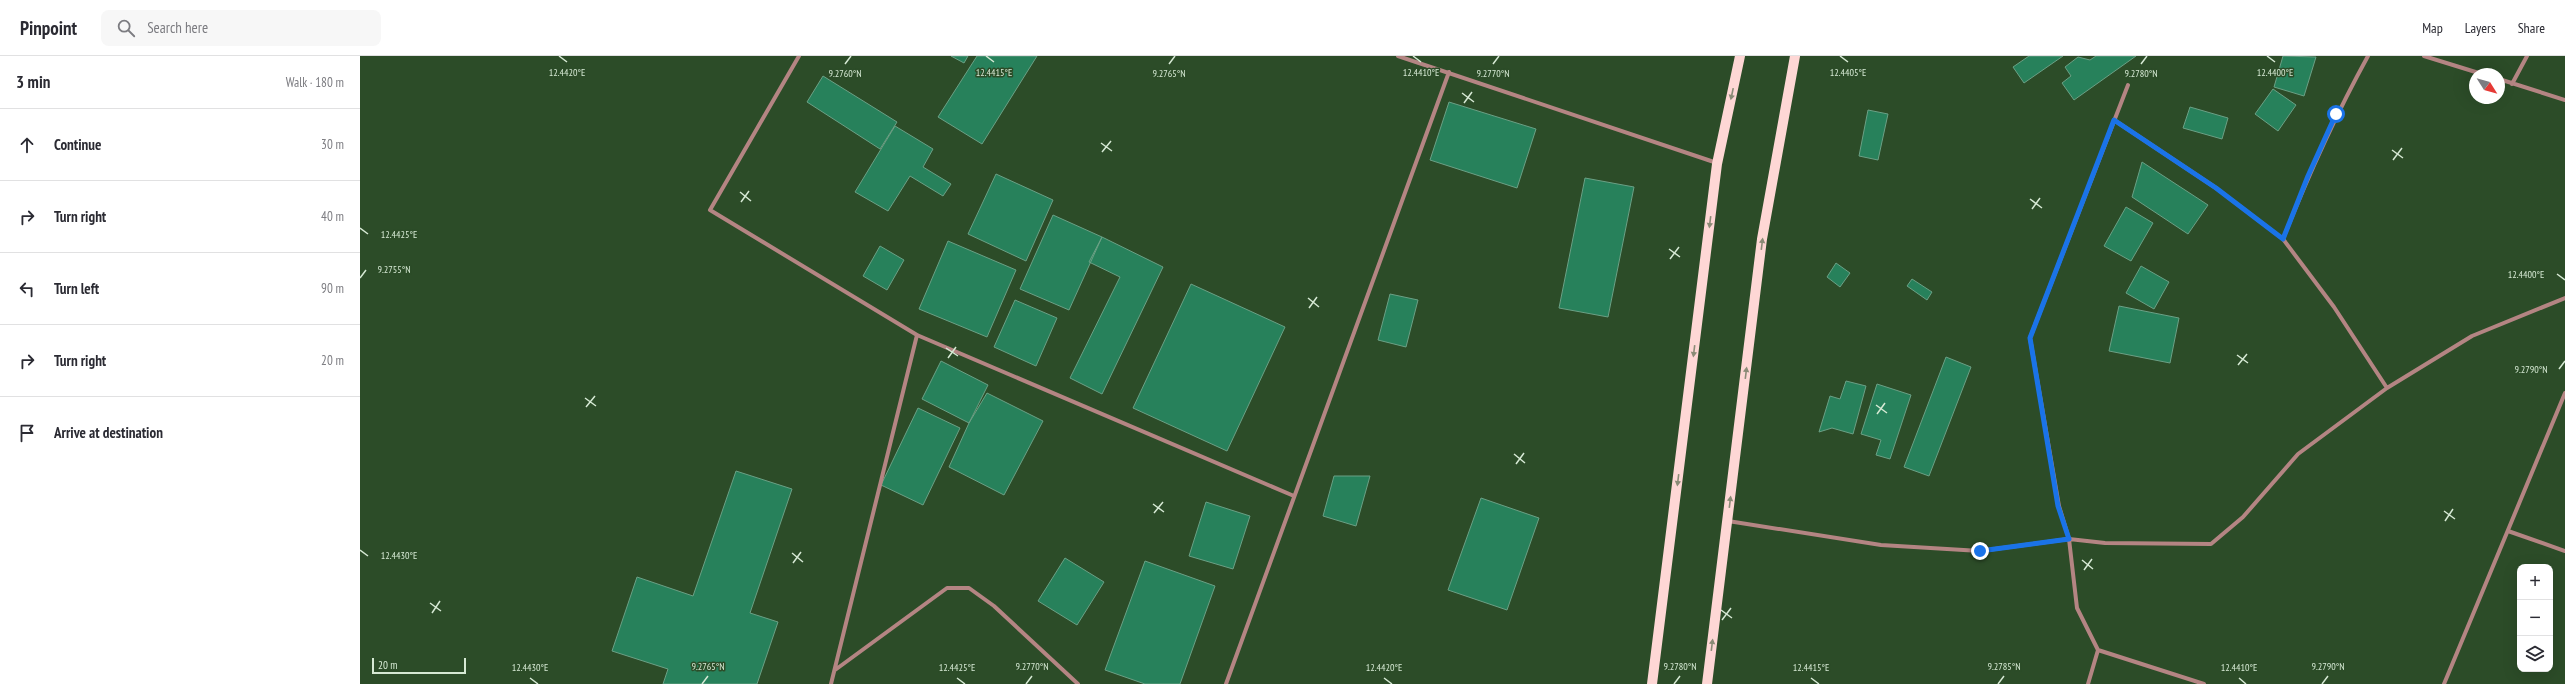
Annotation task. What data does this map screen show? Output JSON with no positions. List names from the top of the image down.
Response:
{
  "scale_bar": "20 m",
  "north": "bottom right",
  "page": {
    "header": "Pinpoint",
    "search": "Search here",
    "nav": ["Map", "Layers", "Share"],
    "heading": ["3 min", "Walk · 180 m"],
    "list": [
      ["Continue", "30 m"],
      ["Turn right", "40 m"],
      ["Turn left", "90 m"],
      ["Turn right", "20 m"],
      "Arrive at destination"
    ],
    "map_buttons": ["+", "−"],
    "scale": "20 m"
  },
  "coordinates": [
    "12.4420°E",
    "12.4415°E",
    "12.4410°E",
    "12.4400°E",
    "12.4405°E",
    "9.2760°N",
    "9.2765°N",
    "9.2770°N",
    "9.2780°N",
    "12.4425°E",
    "9.2755°N",
    "9.2790°N",
    "12.4430°E",
    "9.2785°N"
  ]
}
